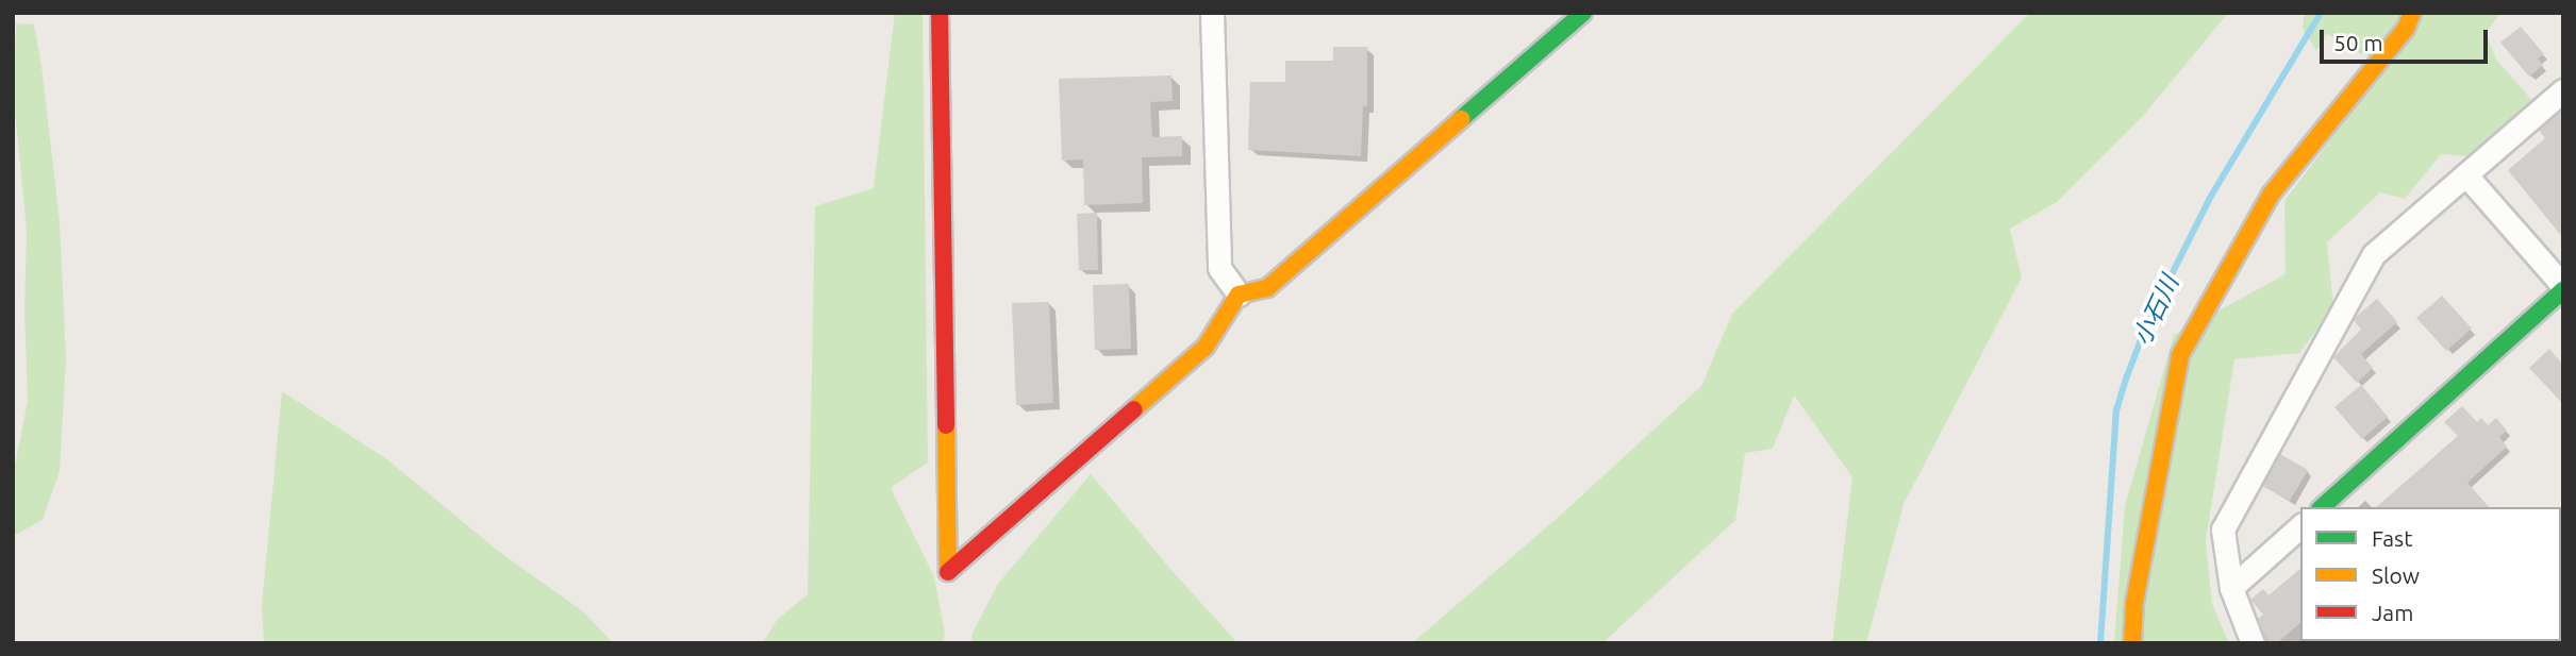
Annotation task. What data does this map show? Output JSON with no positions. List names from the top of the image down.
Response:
{
  "water": ["小石川"],
  "legend": ["Fast", "Slow", "Jam"],
  "scale_bar": "50 m"
}
